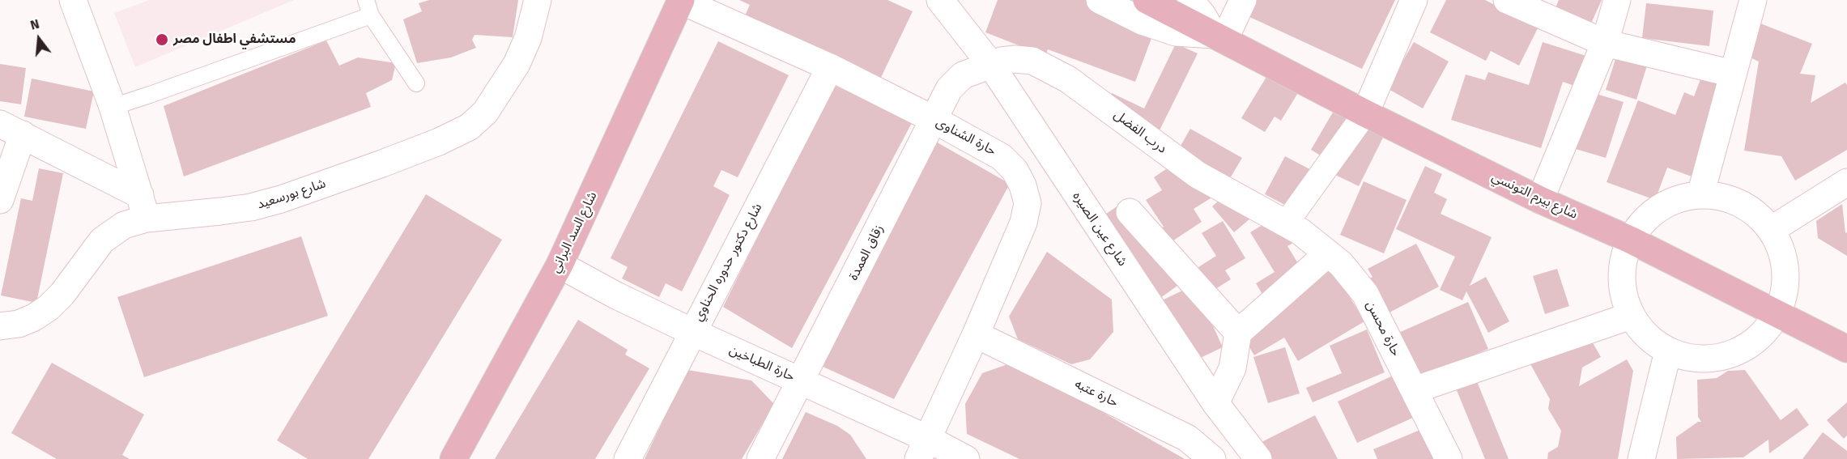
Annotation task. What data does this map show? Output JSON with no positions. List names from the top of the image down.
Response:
{
  "streets": {
    "main road": ["شارع بيرم التونسي", "شارع السد البراني"],
    "street": [
      "درب الفضل",
      "حارة الشناوى",
      "شارع بورسعيد",
      "شارع عين الصيره",
      "زقاق العمدة",
      "شارع دكتور حدوره الحناوي",
      "حارة محسن",
      "حارة الطباخين",
      "حارة عتبه"
    ]
  },
  "crossings": [
    ["درب الفضل", "شارع عين الصيره"],
    ["درب الفضل", "زقاق العمدة"],
    ["درب الفضل", "حارة محسن"],
    ["حارة الشناوى", "شارع السد البراني"],
    ["حارة الشناوى", "زقاق العمدة"],
    ["حارة الشناوى", "شارع دكتور حدوره الحناوي"],
    ["حارة الشناوى", "حارة الطباخين"],
    ["حارة الشناوى", "حارة عتبه"],
    ["شارع عين الصيره", "زقاق العمدة"],
    ["شارع السد البراني", "حارة الطباخين"],
    ["زقاق العمدة", "حارة الطباخين"],
    ["شارع دكتور حدوره الحناوي", "حارة الطباخين"]
  ],
  "places": ["مستشفي اطفال مصر"],
  "north": "top"
}
